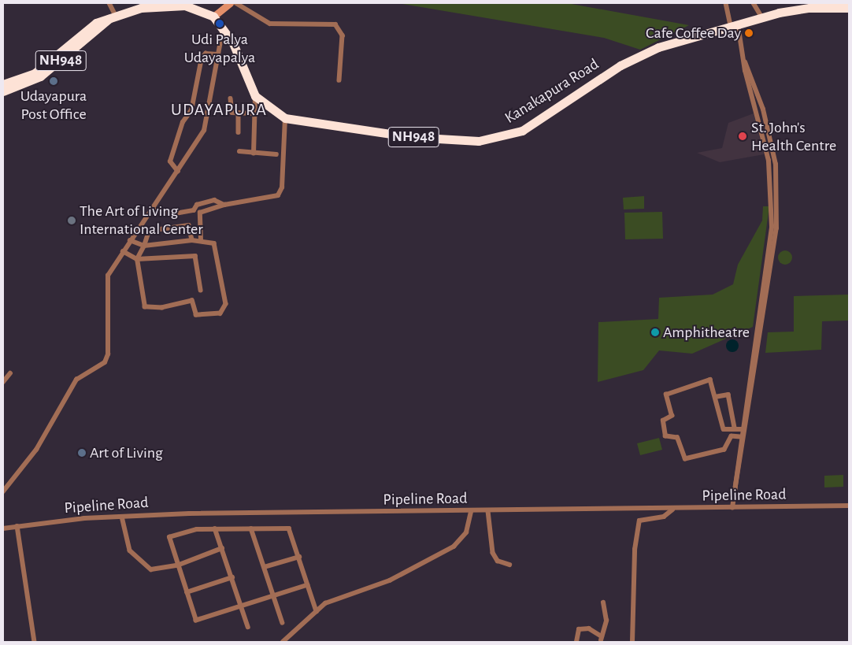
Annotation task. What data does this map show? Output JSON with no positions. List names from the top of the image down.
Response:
{
  "streets": {
    "highway": ["NH948", "Kanakapura Road"],
    "street": ["Pipeline Road"]
  },
  "districts": ["UDAYAPURA"],
  "places": [
    "Udi Palya Udayapalya",
    "Cafe Coffee Day",
    "Udayapura Post Office",
    "St. John's Health Centre",
    "The Art of Living International Center",
    "Amphitheatre",
    "Art of Living"
  ]
}
